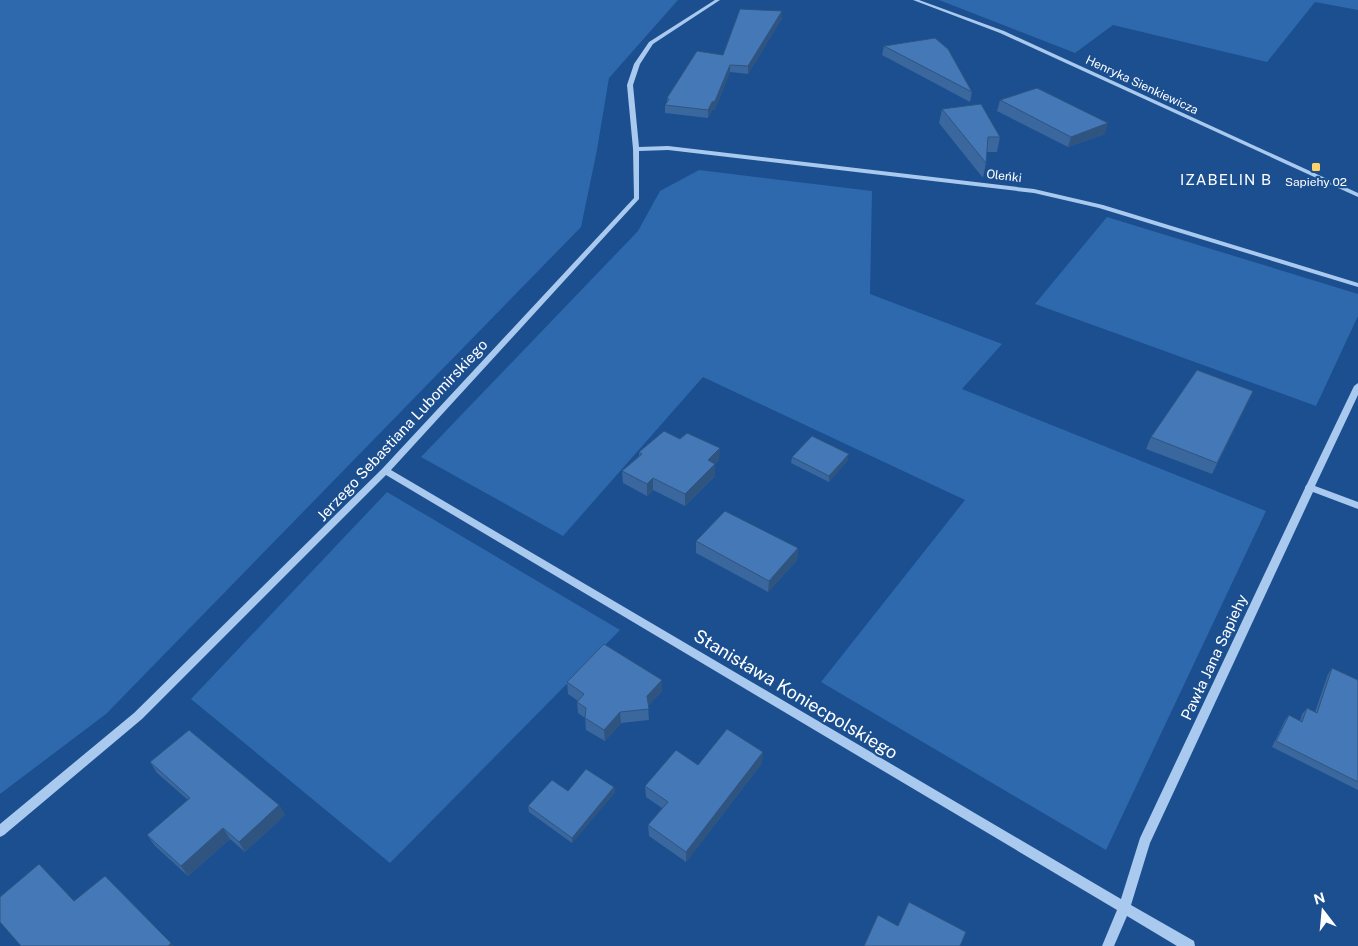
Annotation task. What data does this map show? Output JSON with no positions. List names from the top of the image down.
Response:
{
  "streets": {
    "street": [
      "Henryka Sienkiewicza",
      "Oleńki",
      "Jerzego Sebastiana Lubomirskiego",
      "Pawła Jana Sapiehy",
      "Stanisława Koniecpolskiego"
    ]
  },
  "crossings": [
    ["Oleńki", "Jerzego Sebastiana Lubomirskiego"],
    ["Jerzego Sebastiana Lubomirskiego", "Stanisława Koniecpolskiego"],
    ["Pawła Jana Sapiehy", "Stanisława Koniecpolskiego"]
  ],
  "districts": ["IZABELIN B"],
  "places": {
    "transit": ["Sapiehy 02"]
  },
  "north": "top"
}
